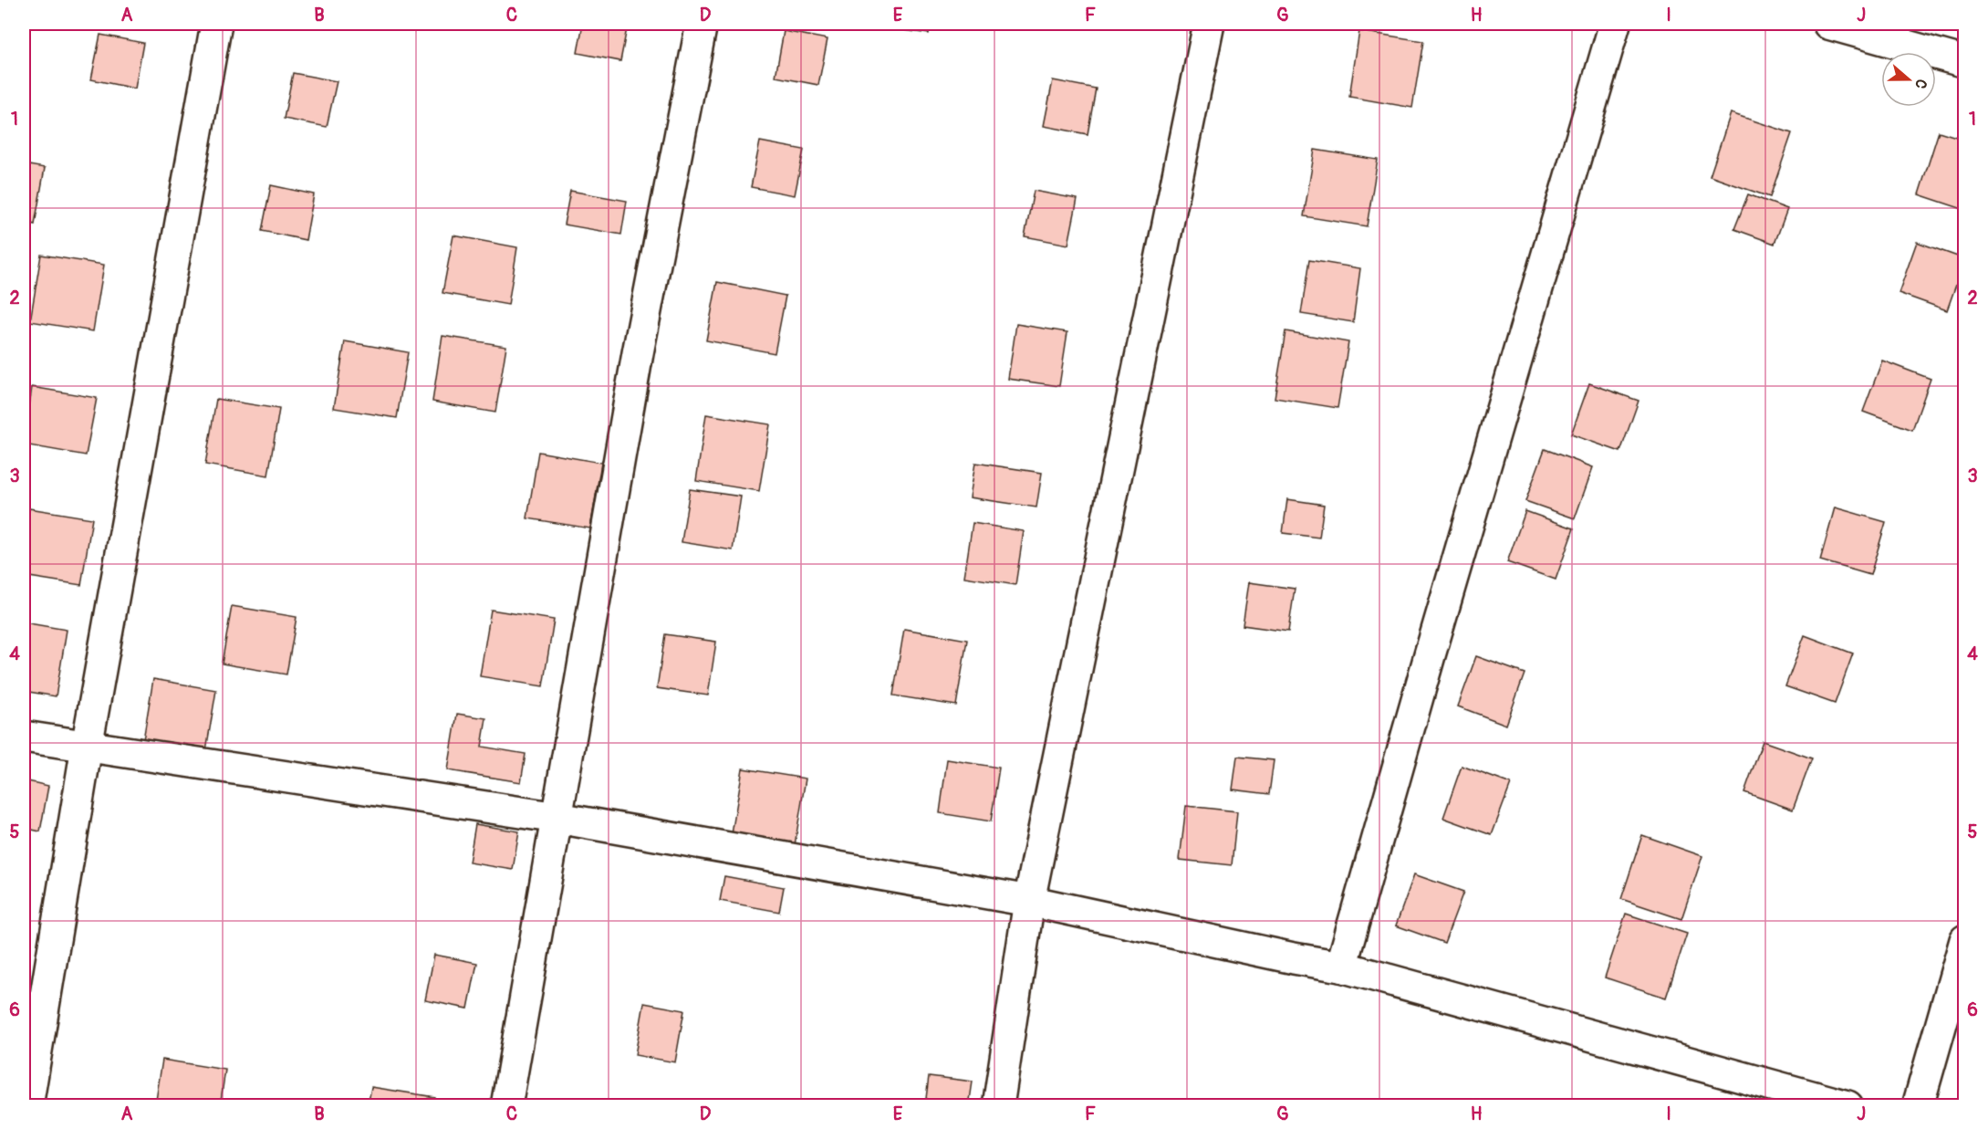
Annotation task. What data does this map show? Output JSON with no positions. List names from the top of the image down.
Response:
{
  "north": "right",
  "grid": {
    "columns": [
      "A",
      "B",
      "C",
      "D",
      "E",
      "F",
      "G",
      "H",
      "I",
      "J"
    ],
    "rows": [
      "1",
      "2",
      "3",
      "4",
      "5",
      "6"
    ]
  }
}
